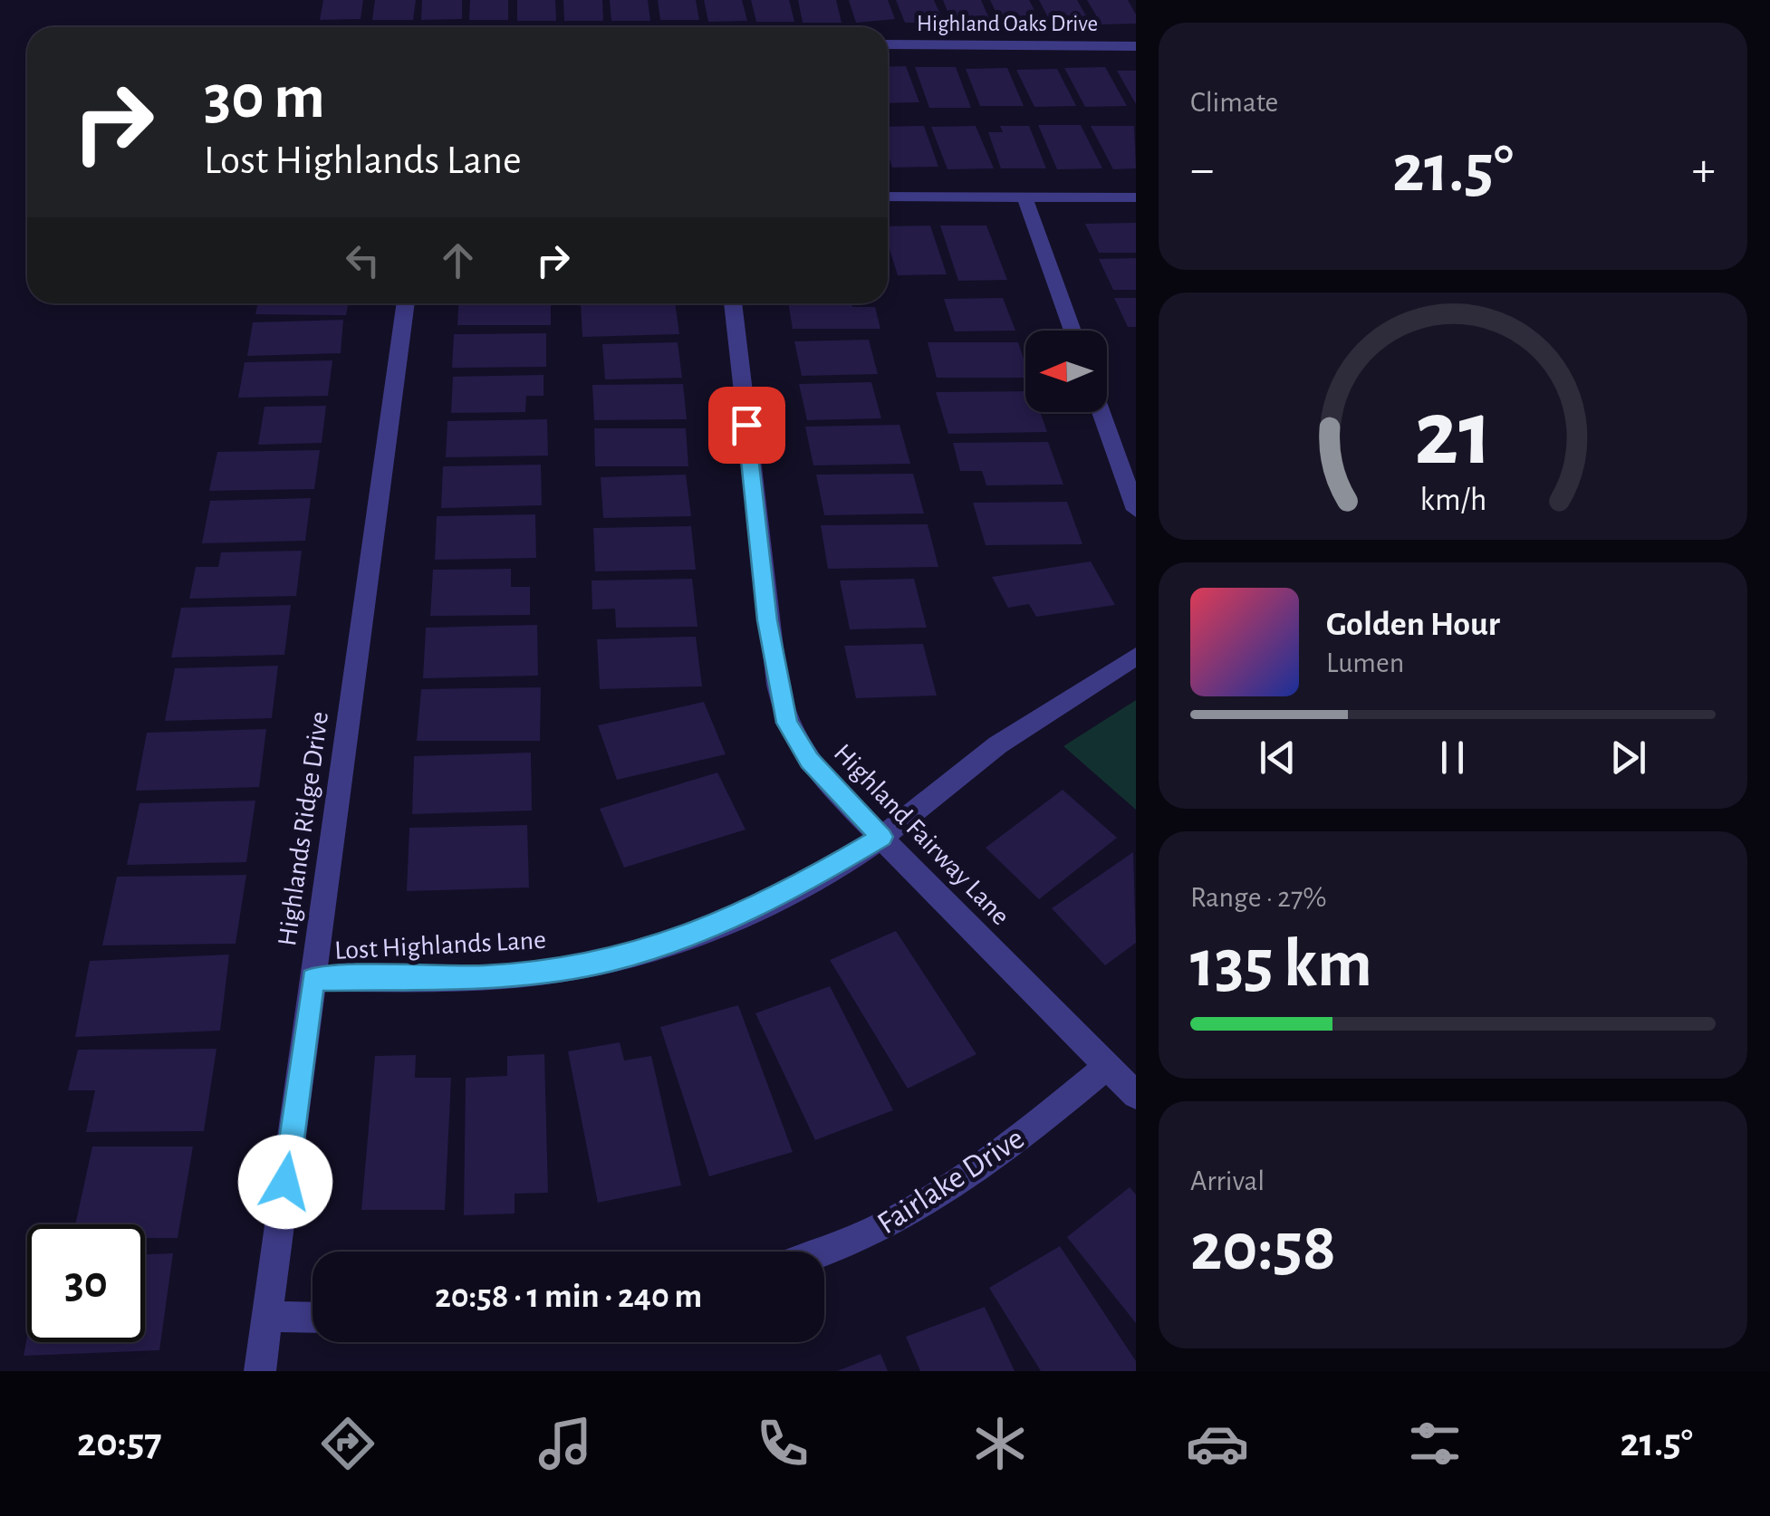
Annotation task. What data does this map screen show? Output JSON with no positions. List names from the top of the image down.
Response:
{
  "streets": {
    "street": [
      "Highland Oaks Drive",
      "Highlands Ridge Drive",
      "Highland Fairway Lane",
      "Lost Highlands Lane",
      "Fairlake Drive"
    ]
  },
  "crossings": [
    ["Highlands Ridge Drive", "Lost Highlands Lane"],
    ["Highland Fairway Lane", "Lost Highlands Lane"],
    ["Highland Fairway Lane", "Fairlake Drive"]
  ],
  "north": "left",
  "page": {
    "tile": [
      "Climate",
      ["Range · 27%", "135 km"],
      ["Arrival", "20:58"]
    ],
    "turn": ["30 m", "Lost Highlands Lane"],
    "heat": ["−", "21.5°", "+"],
    "song": ["Golden Hour", "Lumen"],
    "limit": "30",
    "trip": "20:58 · 1 min · 240 m",
    "tabs": ["20:57", "21.5°"],
    "gauge": ["21", "km/h"]
  }
}
